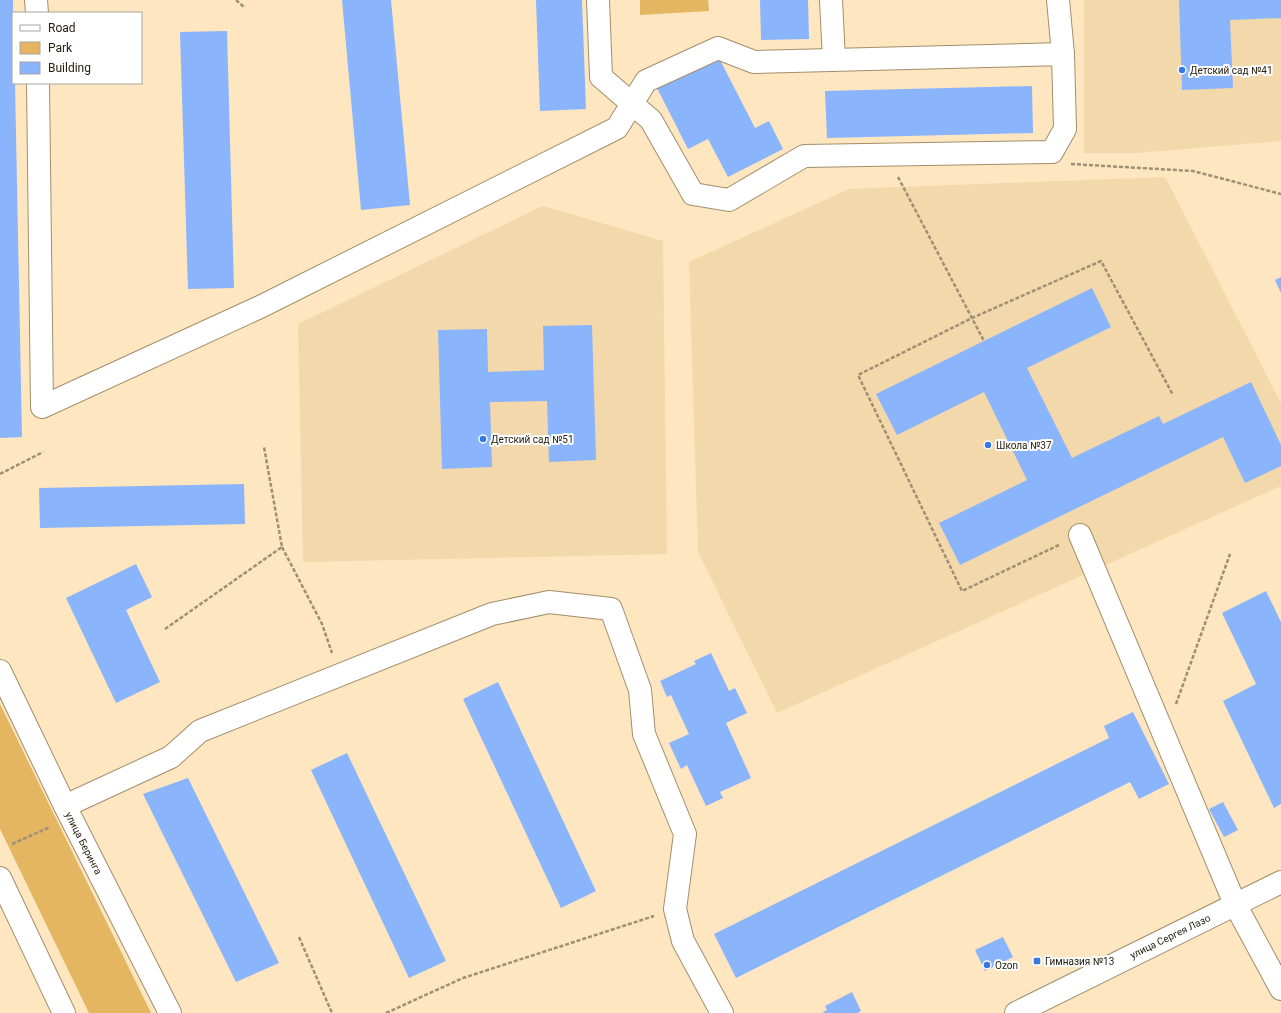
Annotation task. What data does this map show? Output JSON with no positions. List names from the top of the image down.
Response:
{
  "streets": {
    "street": ["улица Беринга", "улица Сергея Лазо"]
  },
  "places": {
    "other": [
      "Детский сад №41",
      "Детский сад №51",
      "Школа №37",
      "Ozon"
    ],
    "transit": ["Гимназия №13"]
  },
  "legend": ["Road", "Park", "Building"]
}
